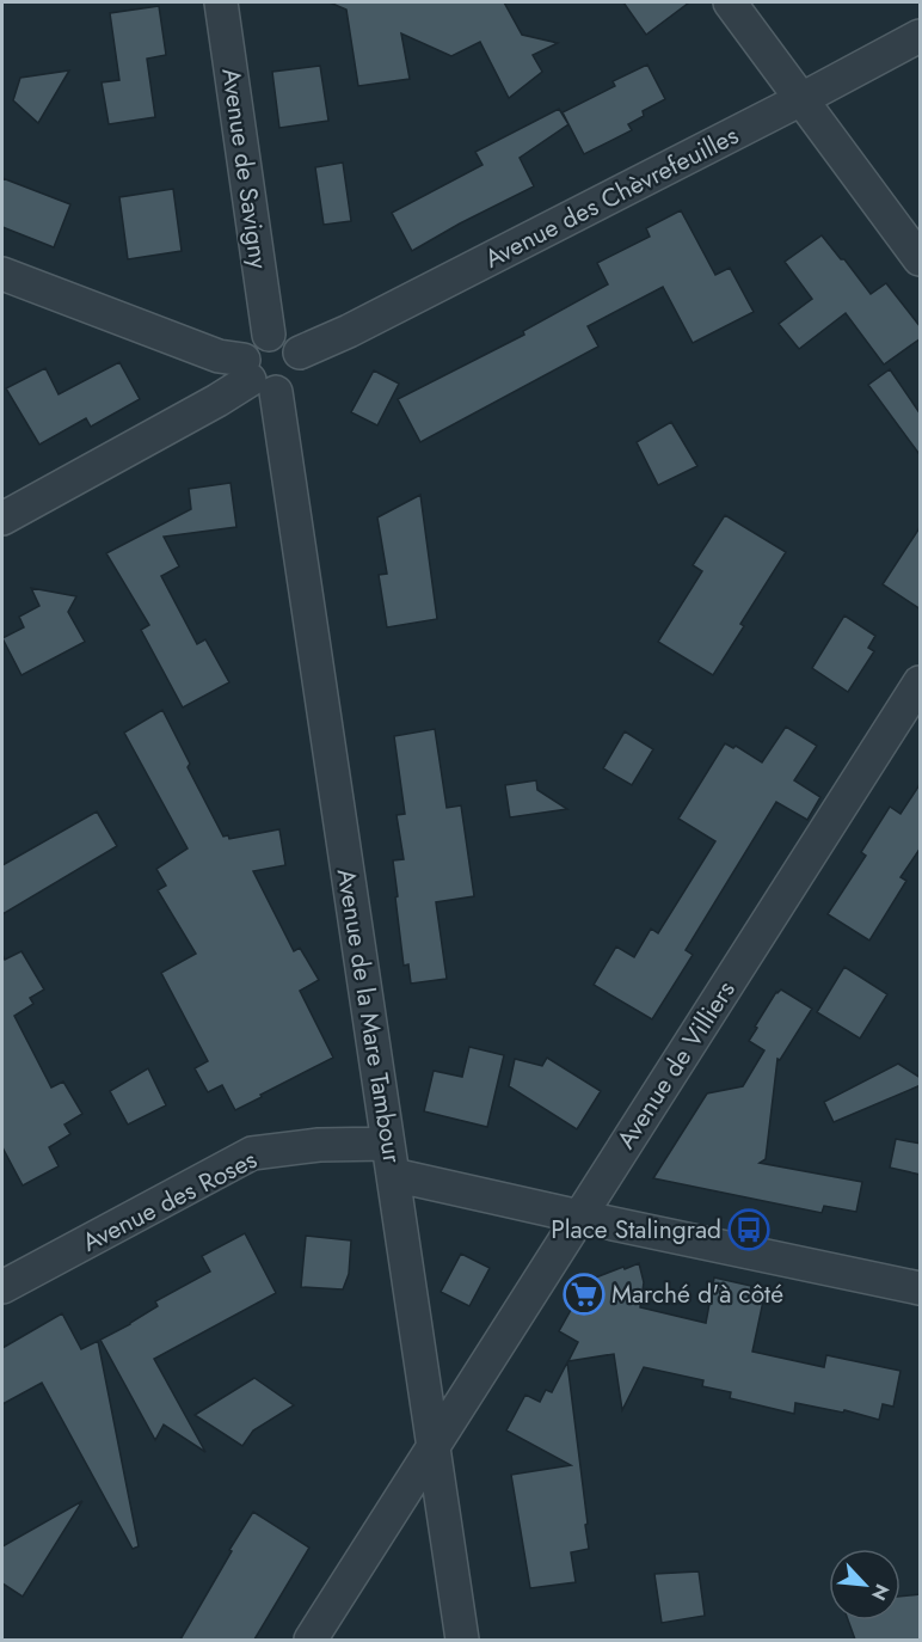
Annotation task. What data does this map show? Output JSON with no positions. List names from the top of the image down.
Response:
{
  "streets": {
    "street": [
      "Avenue de Savigny",
      "Avenue des Chèvrefeuilles",
      "Avenue de la Mare Tambour",
      "Avenue de Villiers",
      "Avenue des Roses"
    ]
  },
  "crossings": [
    ["Avenue de Savigny", "Avenue des Chèvrefeuilles"],
    ["Avenue de Savigny", "Avenue de la Mare Tambour"],
    ["Avenue des Chèvrefeuilles", "Avenue de la Mare Tambour"],
    ["Avenue de la Mare Tambour", "Avenue de Villiers"],
    ["Avenue de la Mare Tambour", "Avenue des Roses"],
    ["Avenue de Villiers", "Avenue des Roses"]
  ],
  "places": {
    "bus stop": ["Place Stalingrad"],
    "supermarket": ["Marché d'à côté"]
  },
  "north": "bottom right"
}
